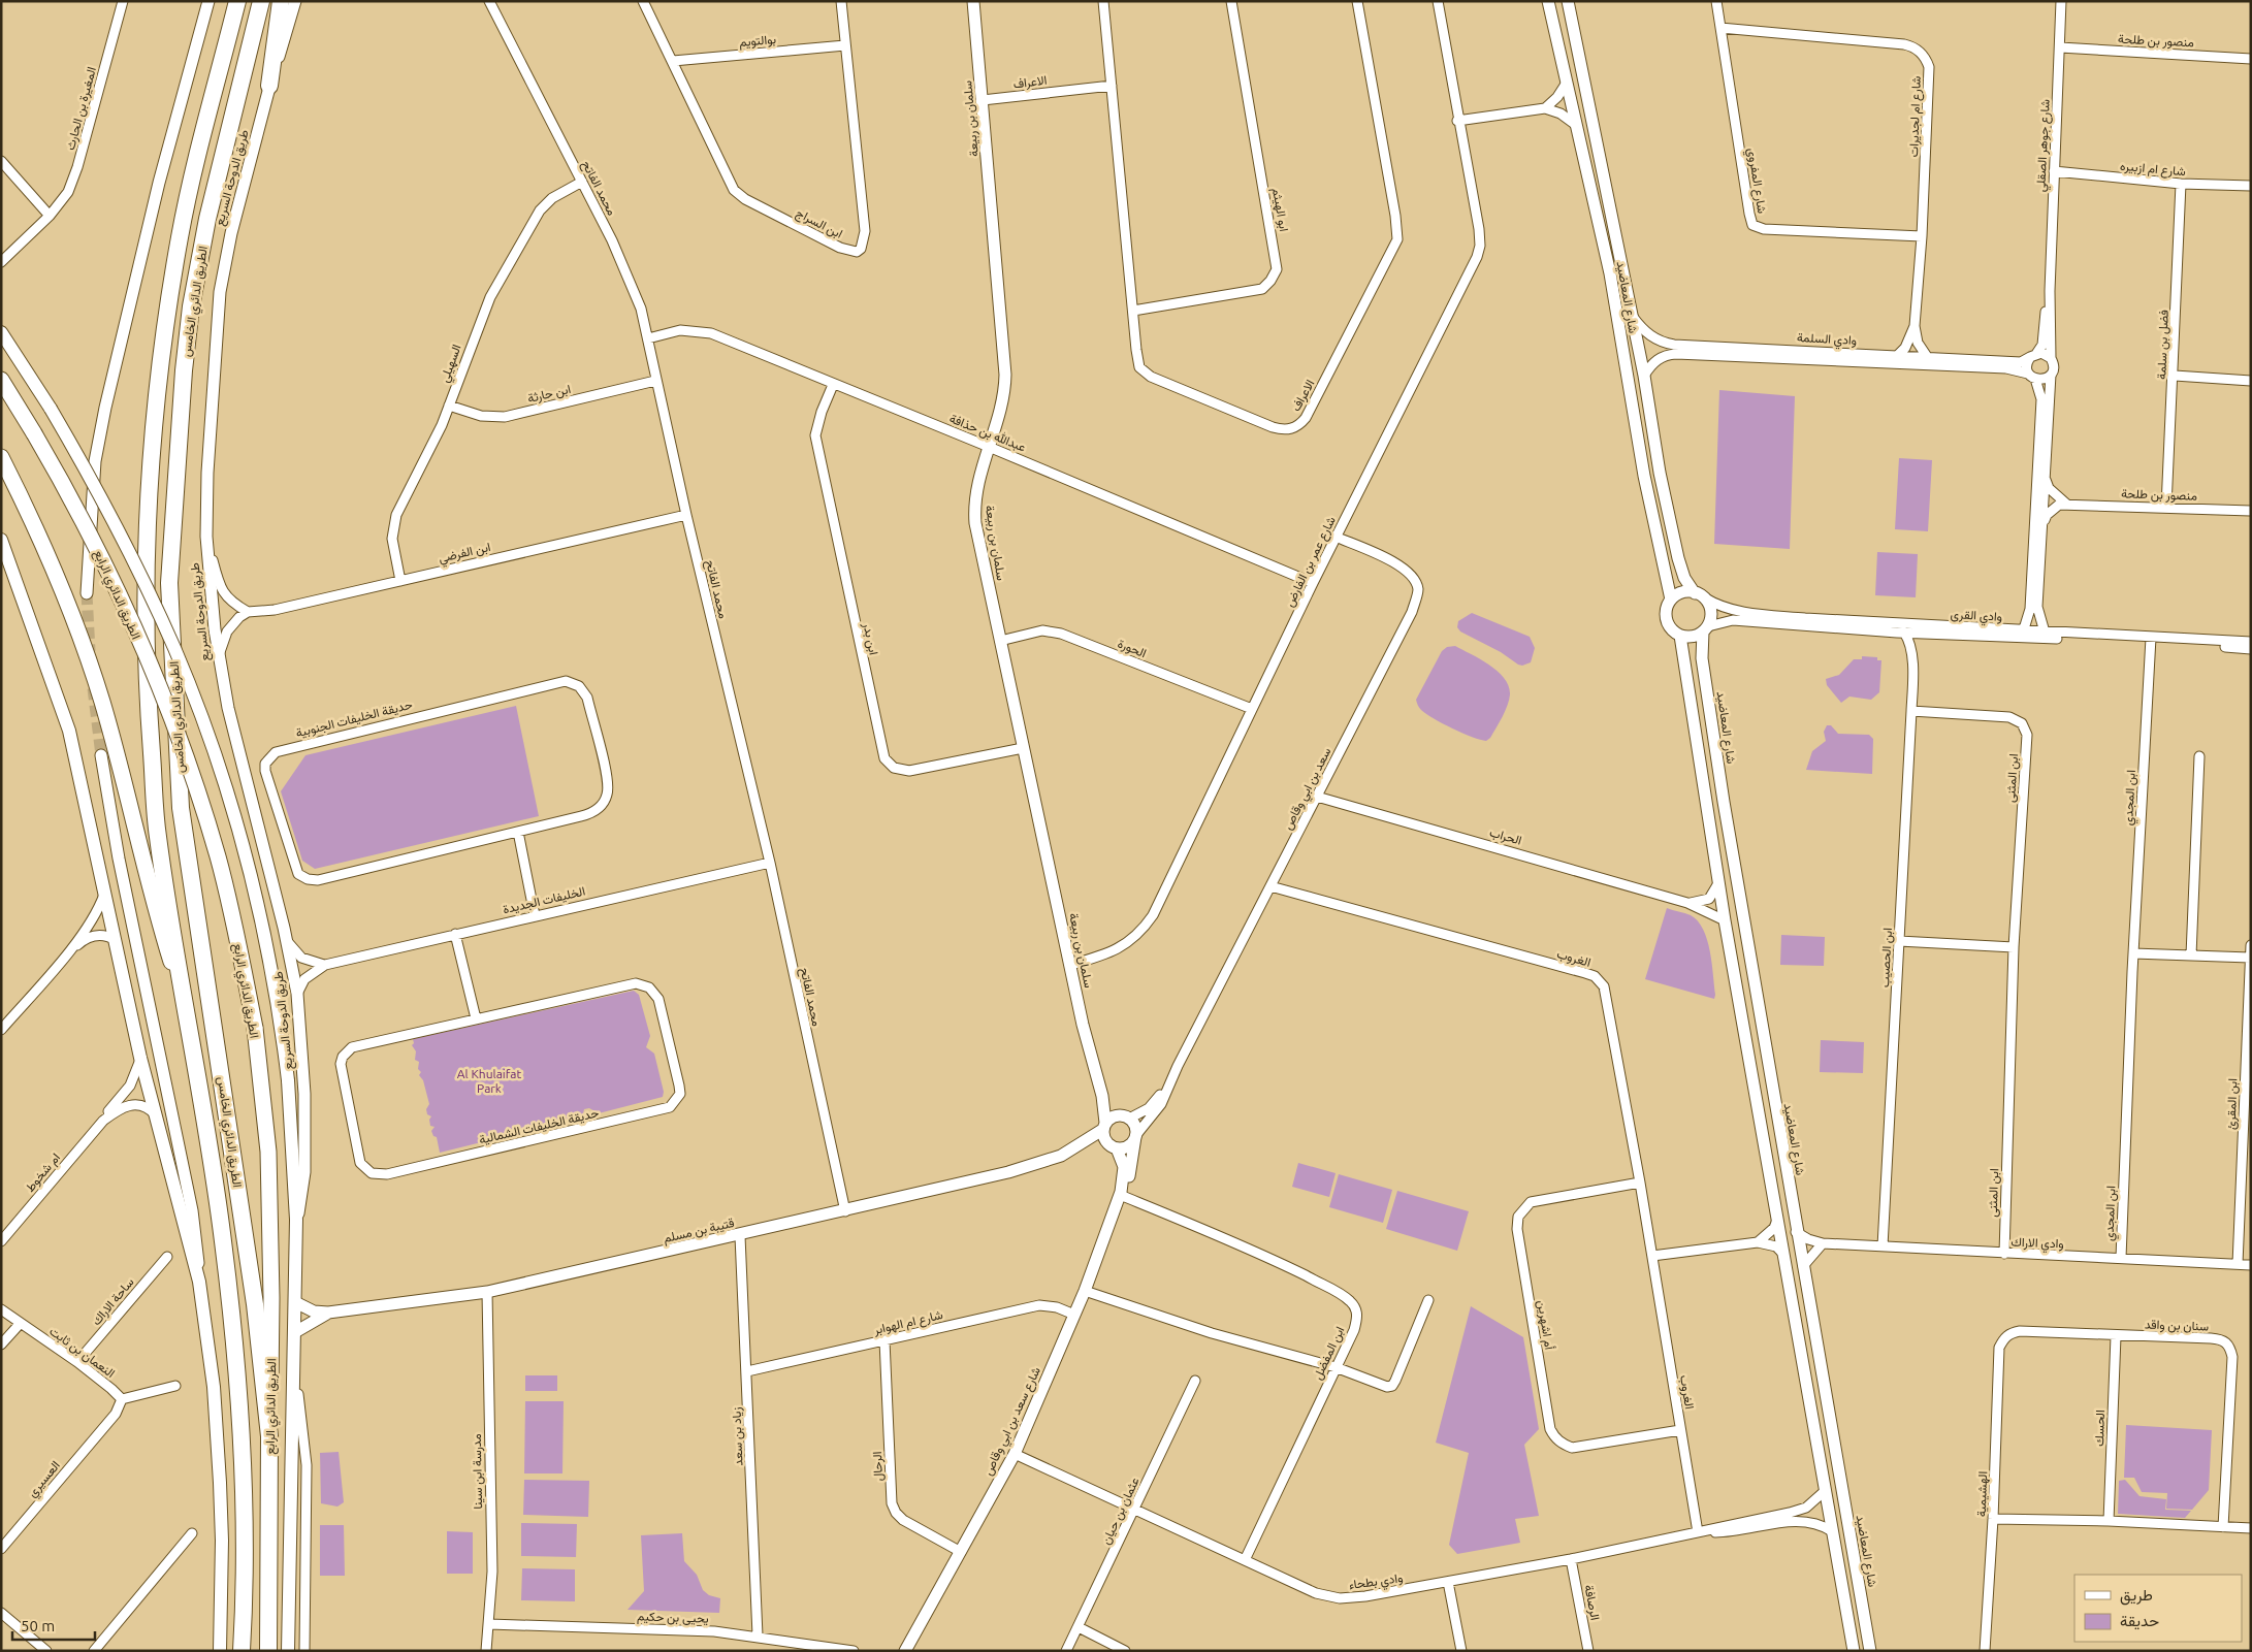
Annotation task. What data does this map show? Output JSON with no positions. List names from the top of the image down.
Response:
{
  "streets": {
    "highway": ["الطريق الدائري الخامس", "الطريق الدائري الرابع"],
    "street": [
      "بوالتويم",
      "منصور بن طلحة",
      "الاعراف",
      "المغيرة بن الحارث",
      "شارع ام لجديرات",
      "سلمان بن ربيعة",
      "شارع جوهر الصقلي",
      "شارع ام ازبيره",
      "طريق الدوحة السريع",
      "شارع المفروي",
      "محمد الفاتح",
      "ابو الهيثم",
      "ابن السراج",
      "شارع المعاضيد",
      "وادي السلمة",
      "فضل بن سلمة",
      "السهيلي",
      "ابن حارثة",
      "عبدالله بن حذافة",
      "ابن الفرضي",
      "شارع عمر بن الفارض",
      "وادي القرى",
      "ابن بدر",
      "الحورة",
      "حديقة الخليفات الجنوبية",
      "ابن المثنى",
      "سعد بن ابي وقاص",
      "ابن المجدي",
      "الحراب",
      "الخليفات الجديدة",
      "الغروب",
      "ابن الحصيب",
      "ابن المقرئ",
      "حديقة الخليفات الشمالية",
      "ام شخوط",
      "قتيبة بن مسلم",
      "وادي الاراك",
      "ساحة الاراك",
      "شارع ام الهوابر",
      "أم اشهرين",
      "سنان بن واقد",
      "النعمان بن ثابت",
      "ابن المفضل",
      "شارع سعد بن ابي وقاص",
      "الحسك",
      "زياد بن سعد",
      "الرحال",
      "مدرسة ابن سينا",
      "العسيري",
      "الهشيمية",
      "عثمان بن حيان",
      "وادي بطحاء",
      "الرصافة",
      "يحيى بن حكيم"
    ]
  },
  "crossings": [
    ["بوالتويم", "ابن السراج"],
    ["منصور بن طلحة", "شارع جوهر الصقلي"],
    ["منصور بن طلحة", "فضل بن سلمة"],
    ["الاعراف", "سلمان بن ربيعة"],
    ["الاعراف", "ابو الهيثم"],
    ["شارع ام لجديرات", "شارع المفروي"],
    ["سلمان بن ربيعة", "عبدالله بن حذافة"],
    ["سلمان بن ربيعة", "شارع عمر بن الفارض"],
    ["سلمان بن ربيعة", "ابن بدر"],
    ["سلمان بن ربيعة", "الحورة"],
    ["سلمان بن ربيعة", "قتيبة بن مسلم"],
    ["سلمان بن ربيعة", "شارع سعد بن ابي وقاص"],
    ["شارع جوهر الصقلي", "شارع ام ازبيره"],
    ["شارع جوهر الصقلي", "وادي السلمة"],
    ["شارع ام ازبيره", "فضل بن سلمة"],
    ["طريق الدوحة السريع", "الطريق الدائري الرابع"],
    ["طريق الدوحة السريع", "الخليفات الجديدة"],
    ["محمد الفاتح", "السهيلي"],
    ["محمد الفاتح", "ابن حارثة"],
    ["محمد الفاتح", "عبدالله بن حذافة"],
    ["محمد الفاتح", "ابن الفرضي"],
    ["محمد الفاتح", "الخليفات الجديدة"],
    ["محمد الفاتح", "قتيبة بن مسلم"],
    ["شارع المعاضيد", "وادي السلمة"],
    ["شارع المعاضيد", "وادي القرى"],
    ["شارع المعاضيد", "وادي الاراك"],
    ["الطريق الدائري الخامس", "الطريق الدائري الرابع"],
    ["السهيلي", "ابن حارثة"],
    ["السهيلي", "ابن الفرضي"],
    ["عبدالله بن حذافة", "شارع عمر بن الفارض"],
    ["عبدالله بن حذافة", "ابن بدر"],
    ["شارع عمر بن الفارض", "الحورة"],
    ["شارع عمر بن الفارض", "سعد بن ابي وقاص"],
    ["الطريق الدائري الرابع", "قتيبة بن مسلم"],
    ["وادي القرى", "ابن المجدي"],
    ["وادي القرى", "ابن الحصيب"],
    ["ابن المثنى", "ابن الحصيب"],
    ["ابن المثنى", "وادي الاراك"],
    ["سعد بن ابي وقاص", "الحراب"],
    ["سعد بن ابي وقاص", "الغروب"],
    ["سعد بن ابي وقاص", "شارع سعد بن ابي وقاص"],
    ["ابن المجدي", "وادي الاراك"],
    ["الغروب", "أم اشهرين"],
    ["الغروب", "وادي بطحاء"],
    ["ابن الحصيب", "وادي الاراك"],
    ["ابن المقرئ", "وادي الاراك"],
    ["قتيبة بن مسلم", "شارع سعد بن ابي وقاص"],
    ["قتيبة بن مسلم", "زياد بن سعد"],
    ["قتيبة بن مسلم", "مدرسة ابن سينا"],
    ["ساحة الاراك", "النعمان بن ثابت"],
    ["شارع ام الهوابر", "شارع سعد بن ابي وقاص"],
    ["شارع ام الهوابر", "زياد بن سعد"],
    ["شارع ام الهوابر", "الرحال"],
    ["سنان بن واقد", "الحسك"],
    ["سنان بن واقد", "الهشيمية"],
    ["النعمان بن ثابت", "العسيري"],
    ["ابن المفضل", "شارع سعد بن ابي وقاص"],
    ["ابن المفضل", "وادي بطحاء"],
    ["شارع سعد بن ابي وقاص", "الرحال"],
    ["شارع سعد بن ابي وقاص", "وادي بطحاء"],
    ["زياد بن سعد", "يحيى بن حكيم"],
    ["مدرسة ابن سينا", "يحيى بن حكيم"],
    ["عثمان بن حيان", "وادي بطحاء"],
    ["وادي بطحاء", "الرصافة"]
  ],
  "parks": ["Al Khulaifat Park"],
  "legend": ["طريق", "حديقة"],
  "scale_bar": "50 m"
}
